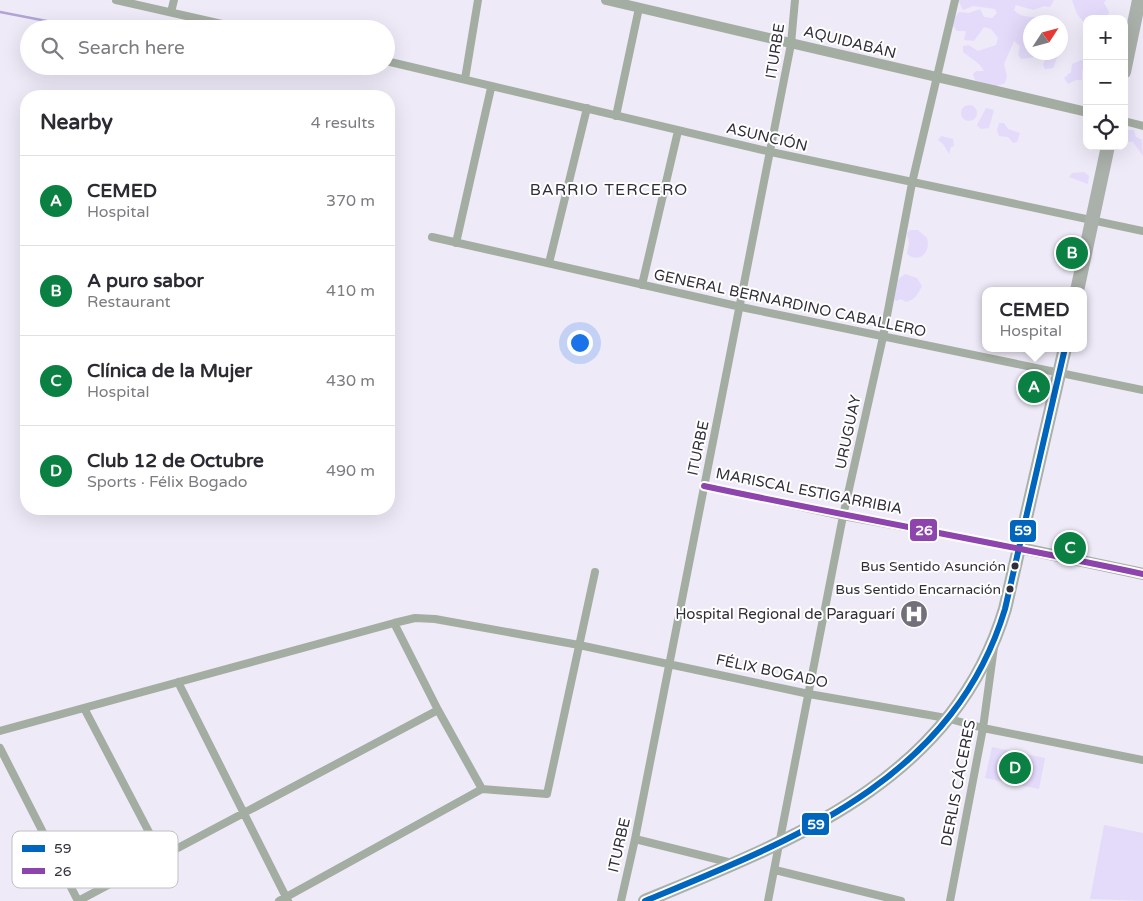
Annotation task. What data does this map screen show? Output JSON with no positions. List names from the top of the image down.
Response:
{
  "streets": {
    "main road": ["MARISCAL ESTIGARRIBIA"],
    "street": [
      "AQUIDABÁN",
      "ITURBE",
      "ASUNCIÓN",
      "GENERAL BERNARDINO CABALLERO",
      "URUGUAY",
      "FÉLIX BOGADO",
      "DERLIS CÁCERES"
    ]
  },
  "crossings": [
    ["AQUIDABÁN", "ITURBE"],
    ["AQUIDABÁN", "URUGUAY"],
    ["ITURBE", "ASUNCIÓN"],
    ["ITURBE", "GENERAL BERNARDINO CABALLERO"],
    ["ITURBE", "MARISCAL ESTIGARRIBIA"],
    ["ITURBE", "FÉLIX BOGADO"],
    ["ASUNCIÓN", "URUGUAY"],
    ["GENERAL BERNARDINO CABALLERO", "URUGUAY"],
    ["URUGUAY", "MARISCAL ESTIGARRIBIA"],
    ["URUGUAY", "FÉLIX BOGADO"],
    ["FÉLIX BOGADO", "DERLIS CÁCERES"]
  ],
  "districts": ["BARRIO TERCERO"],
  "places": {
    "other": ["Bus Sentido Asunción", "Bus Sentido Encarnación"],
    "hospital": ["Hospital Regional de Paraguarí"]
  },
  "lines": ["transit line 59", "transit line 26"],
  "legend": ["59", "26"],
  "north": "top right",
  "page": {
    "map_buttons": ["+", "−"],
    "search": "Search here",
    "heading": ["Nearby", "4 results"],
    "list": [
      {
        "mark": "A",
        "name": "CEMED",
        "note": "Hospital",
        "value": "370 m"
      },
      {
        "mark": "B",
        "name": "A puro sabor",
        "note": "Restaurant",
        "value": "410 m"
      },
      {
        "mark": "C",
        "name": "Clínica de la Mujer",
        "note": "Hospital",
        "value": "430 m"
      },
      {
        "mark": "D",
        "name": "Club 12 de Octubre",
        "note": "Sports · Félix Bogado",
        "value": "490 m"
      }
    ],
    "pins": [
      "B",
      "A",
      "C",
      "D"
    ],
    "popup": ["CEMED", "Hospital"]
  }
}
